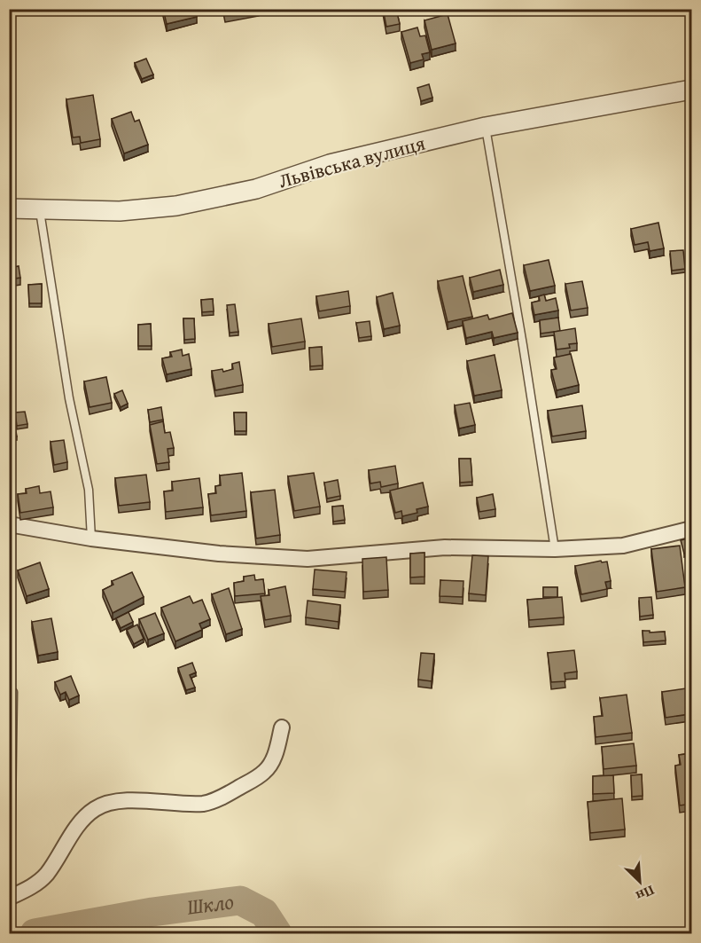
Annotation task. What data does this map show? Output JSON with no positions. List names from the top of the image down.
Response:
{
  "streets": {
    "street": ["Львівська вулиця"]
  },
  "water": ["Шкло"],
  "north": "bottom right"
}
